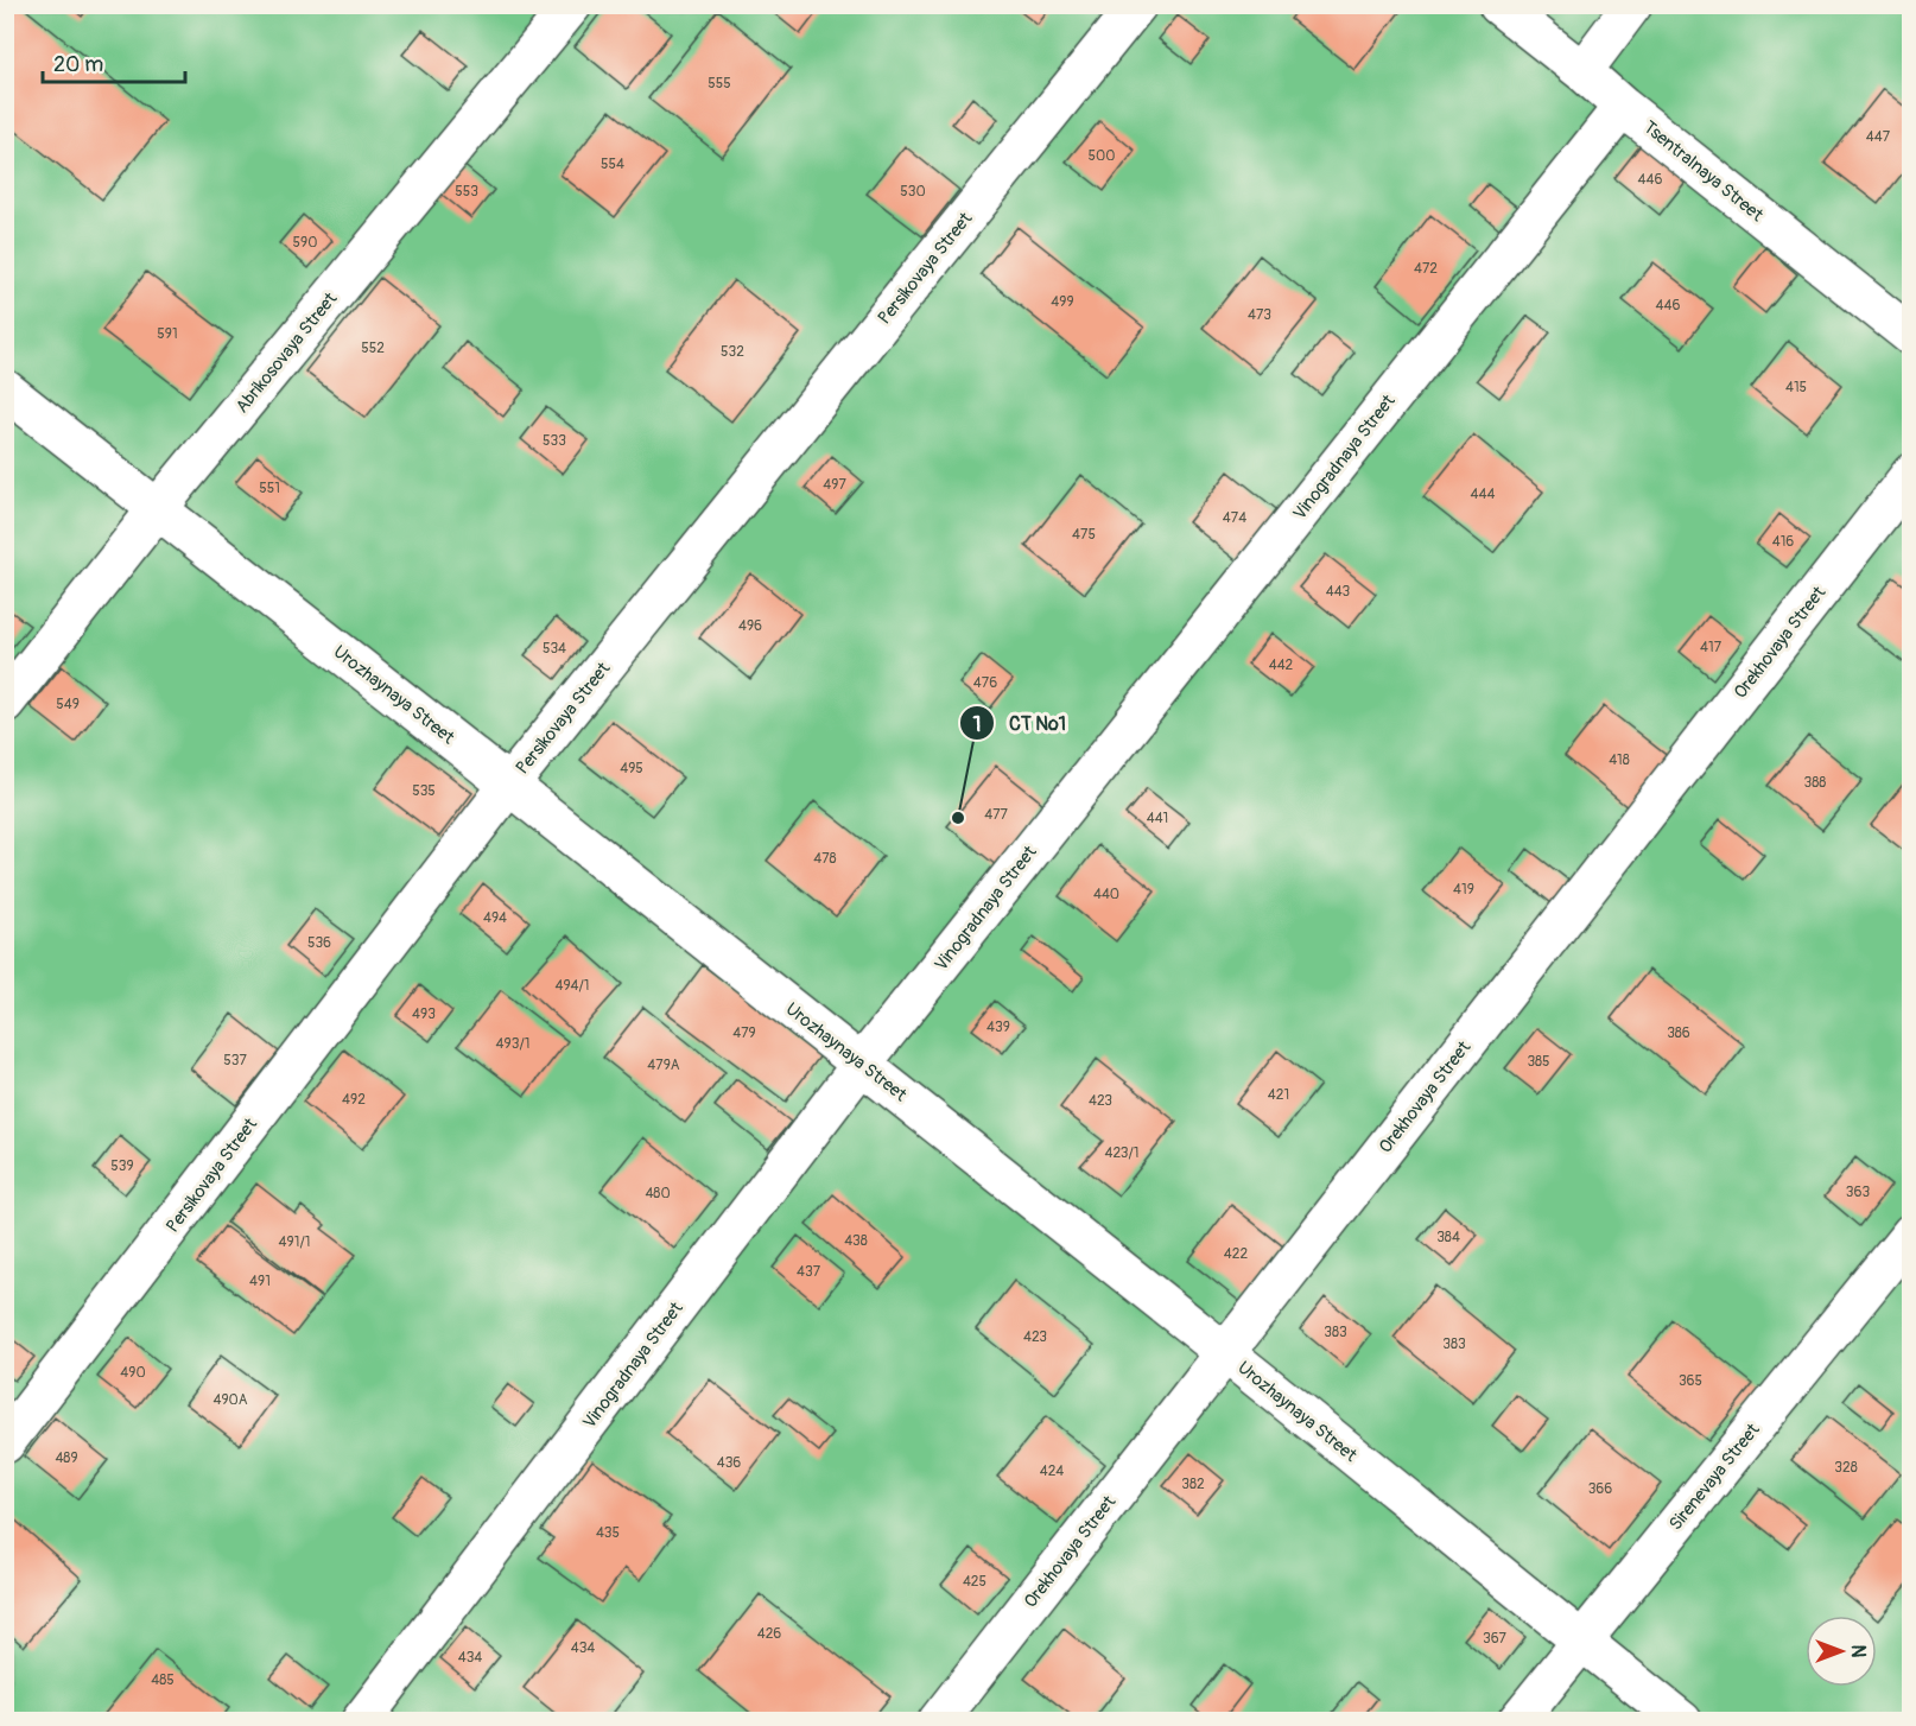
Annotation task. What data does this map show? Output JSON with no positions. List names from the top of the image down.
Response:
{
  "streets": {
    "street": [
      "Tsentralnaya Street",
      "Persikovaya Street",
      "Abrikosovaya Street",
      "Vinogradnaya Street",
      "Orekhovaya Street",
      "Urozhaynaya Street",
      "Sirenevaya Street"
    ]
  },
  "crossings": [
    ["Tsentralnaya Street", "Vinogradnaya Street"],
    ["Persikovaya Street", "Urozhaynaya Street"],
    ["Abrikosovaya Street", "Urozhaynaya Street"],
    ["Vinogradnaya Street", "Urozhaynaya Street"],
    ["Orekhovaya Street", "Urozhaynaya Street"],
    ["Urozhaynaya Street", "Sirenevaya Street"]
  ],
  "places": ["СТ №1"],
  "house_numbers": [
    "555",
    "447",
    "500",
    "554",
    "446",
    "553",
    "530",
    "590",
    "472",
    "499",
    "446",
    "473",
    "591",
    "552",
    "532",
    "415",
    "533",
    "497",
    "551",
    "444",
    "474",
    "475",
    "416",
    "443",
    "496",
    "417",
    "534",
    "442",
    "476",
    "549",
    "418",
    "495",
    "388",
    "535",
    "477",
    "441",
    "478",
    "419",
    "440",
    "494",
    "536",
    "494/1",
    "493",
    "439",
    "479",
    "386",
    "493/1",
    "537",
    "385",
    "479А",
    "421",
    "492",
    "423",
    "423/1",
    "539",
    "363",
    "480",
    "384",
    "438",
    "491/1",
    "422",
    "437",
    "491",
    "383",
    "423",
    "383",
    "490",
    "365",
    "490А",
    "489",
    "436",
    "328",
    "424",
    "382",
    "366",
    "435",
    "425",
    "426",
    "367",
    "434",
    "434",
    "485"
  ],
  "scale_bar": "20 m",
  "north": "right"
}
